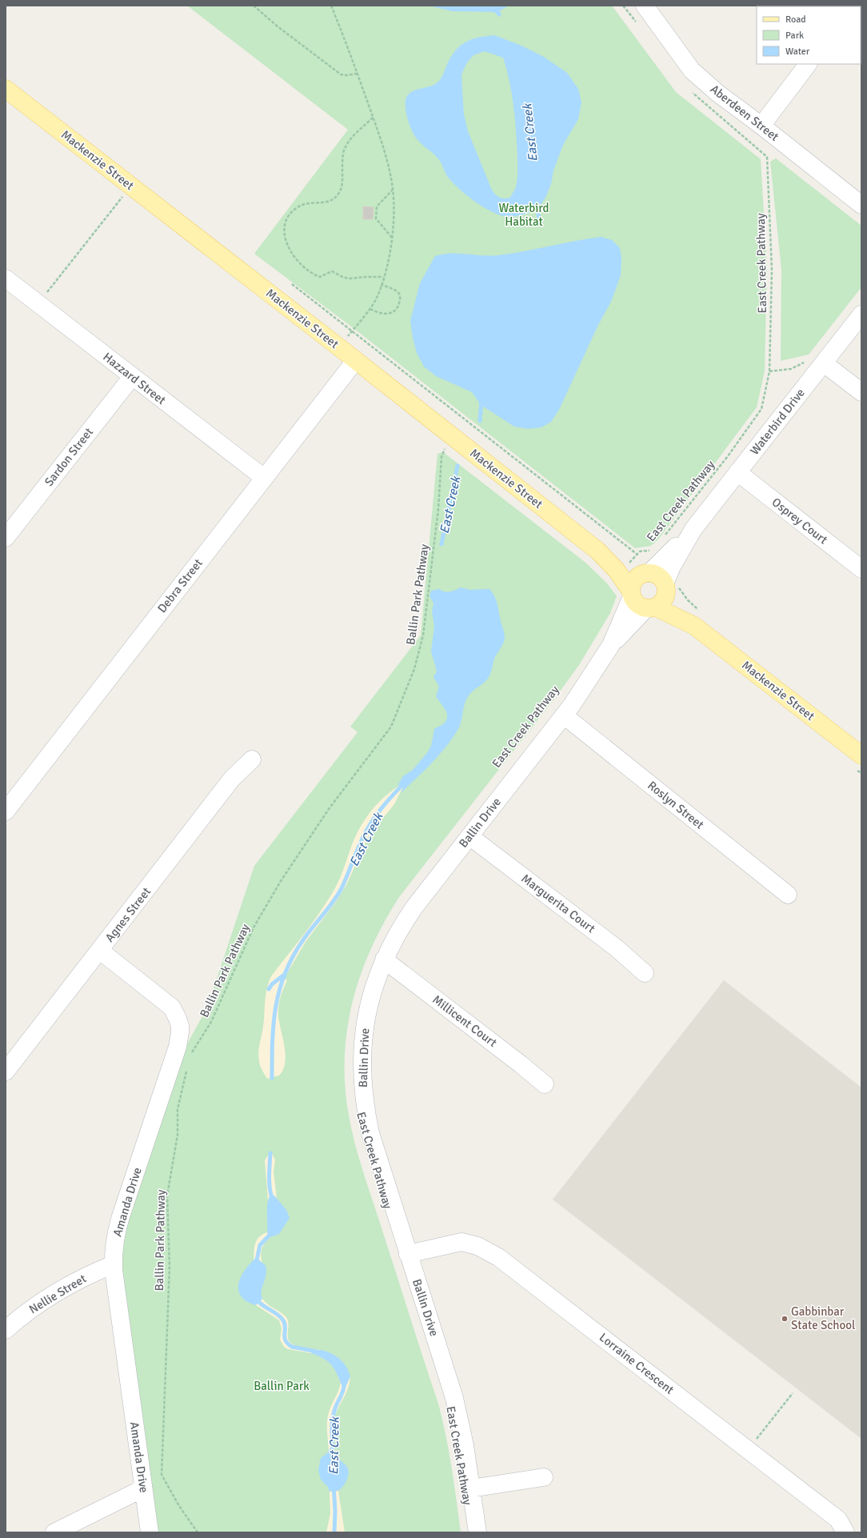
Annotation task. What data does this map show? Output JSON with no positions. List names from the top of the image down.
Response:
{
  "streets": {
    "main road": ["Mackenzie Street"],
    "street": [
      "Aberdeen Street",
      "Hazzard Street",
      "Waterbird Drive",
      "Sardon Street",
      "Osprey Court",
      "Debra Street",
      "Roslyn Street",
      "Ballin Drive",
      "Marguerita Court",
      "Agnes Street",
      "Millicent Court",
      "Amanda Drive",
      "Nellie Street",
      "Lorraine Crescent"
    ],
    "path": ["East Creek Pathway", "Ballin Park Pathway"]
  },
  "crossings": [
    ["Mackenzie Street", "East Creek Pathway"],
    ["Mackenzie Street", "Waterbird Drive"],
    ["Mackenzie Street", "Debra Street"],
    ["Mackenzie Street", "Ballin Drive"],
    ["East Creek Pathway", "Waterbird Drive"],
    ["East Creek Pathway", "Ballin Drive"],
    ["Hazzard Street", "Sardon Street"],
    ["Hazzard Street", "Debra Street"],
    ["Waterbird Drive", "Osprey Court"],
    ["Waterbird Drive", "Ballin Drive"],
    ["Roslyn Street", "Ballin Drive"],
    ["Ballin Drive", "Marguerita Court"],
    ["Ballin Drive", "Millicent Court"],
    ["Ballin Drive", "Lorraine Crescent"],
    ["Agnes Street", "Amanda Drive"],
    ["Amanda Drive", "Nellie Street"]
  ],
  "water": ["East Creek"],
  "parks": ["Waterbird Habitat", "Ballin Park"],
  "places": ["Gabbinbar State School"],
  "legend": ["Road", "Park", "Water"]
}
